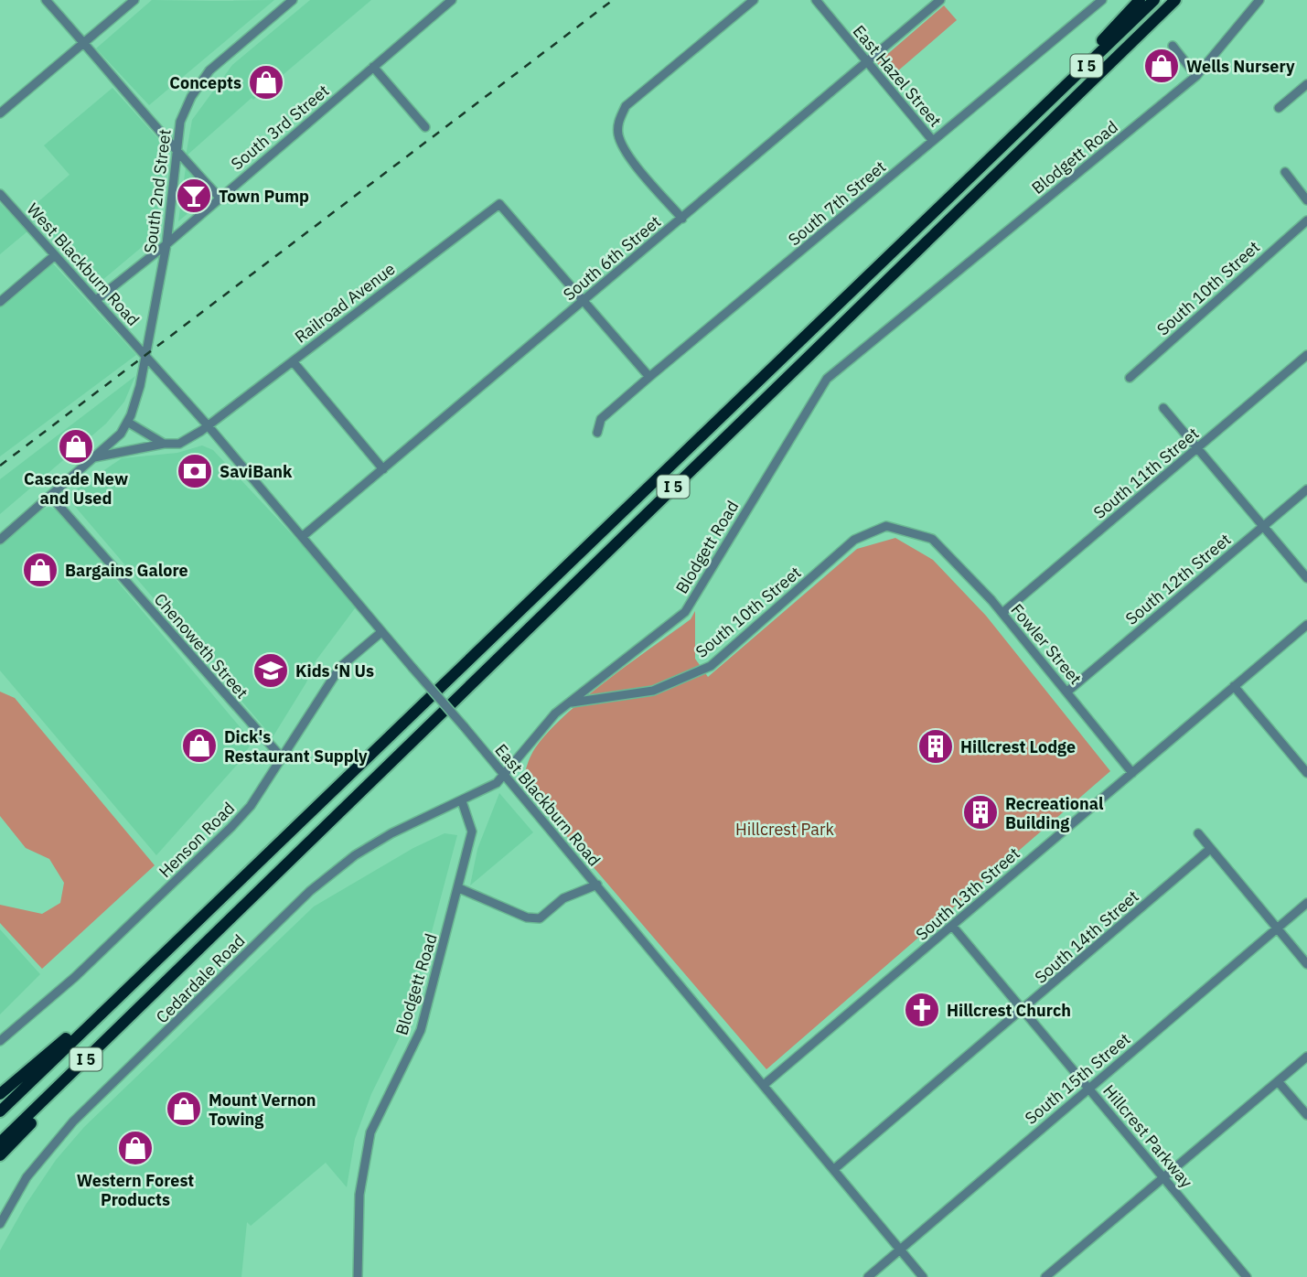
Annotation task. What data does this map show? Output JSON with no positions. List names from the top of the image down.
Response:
{
  "streets": {
    "highway": ["I 5"],
    "street": [
      "East Hazel Street",
      "South 3rd Street",
      "Blodgett Road",
      "South 2nd Street",
      "South 7th Street",
      "South 6th Street",
      "West Blackburn Road",
      "South 10th Street",
      "Railroad Avenue",
      "South 11th Street",
      "South 12th Street",
      "Fowler Street",
      "Chenoweth Street",
      "East Blackburn Road",
      "Henson Road",
      "South 13th Street",
      "South 14th Street",
      "Cedardale Road",
      "South 15th Street",
      "Hillcrest Parkway"
    ]
  },
  "crossings": [
    ["East Hazel Street", "South 7th Street"],
    ["East Hazel Street", "South 6th Street"],
    ["South 3rd Street", "South 2nd Street"],
    ["South 3rd Street", "West Blackburn Road"],
    ["Blodgett Road", "South 10th Street"],
    ["Blodgett Road", "East Blackburn Road"],
    ["Blodgett Road", "Cedardale Road"],
    ["South 2nd Street", "West Blackburn Road"],
    ["South 2nd Street", "Railroad Avenue"],
    ["South 2nd Street", "Chenoweth Street"],
    ["South 2nd Street", "East Blackburn Road"],
    ["South 6th Street", "Railroad Avenue"],
    ["South 6th Street", "East Blackburn Road"],
    ["West Blackburn Road", "East Blackburn Road"],
    ["South 10th Street", "Fowler Street"],
    ["Railroad Avenue", "East Blackburn Road"],
    ["South 11th Street", "Fowler Street"],
    ["South 12th Street", "Fowler Street"],
    ["Fowler Street", "South 13th Street"],
    ["Chenoweth Street", "Henson Road"],
    ["East Blackburn Road", "Henson Road"],
    ["East Blackburn Road", "South 13th Street"],
    ["East Blackburn Road", "South 14th Street"],
    ["East Blackburn Road", "South 15th Street"],
    ["South 13th Street", "Hillcrest Parkway"],
    ["South 14th Street", "Hillcrest Parkway"],
    ["South 15th Street", "Hillcrest Parkway"]
  ],
  "parks": ["Hillcrest Park"],
  "places": {
    "shop": [
      "Wells Nursery",
      "Concepts",
      "Cascade New and Used",
      "Bargains Galore",
      "Dick's Restaurant Supply",
      "Mount Vernon Towing",
      "Western Forest Products"
    ],
    "bar": ["Town Pump"],
    "bank": ["SaviBank"],
    "school or university": ["Kids ‘N Us"],
    "building": ["Hillcrest Lodge", "Recreational Building"],
    "church": ["Hillcrest Church"]
  }
}
